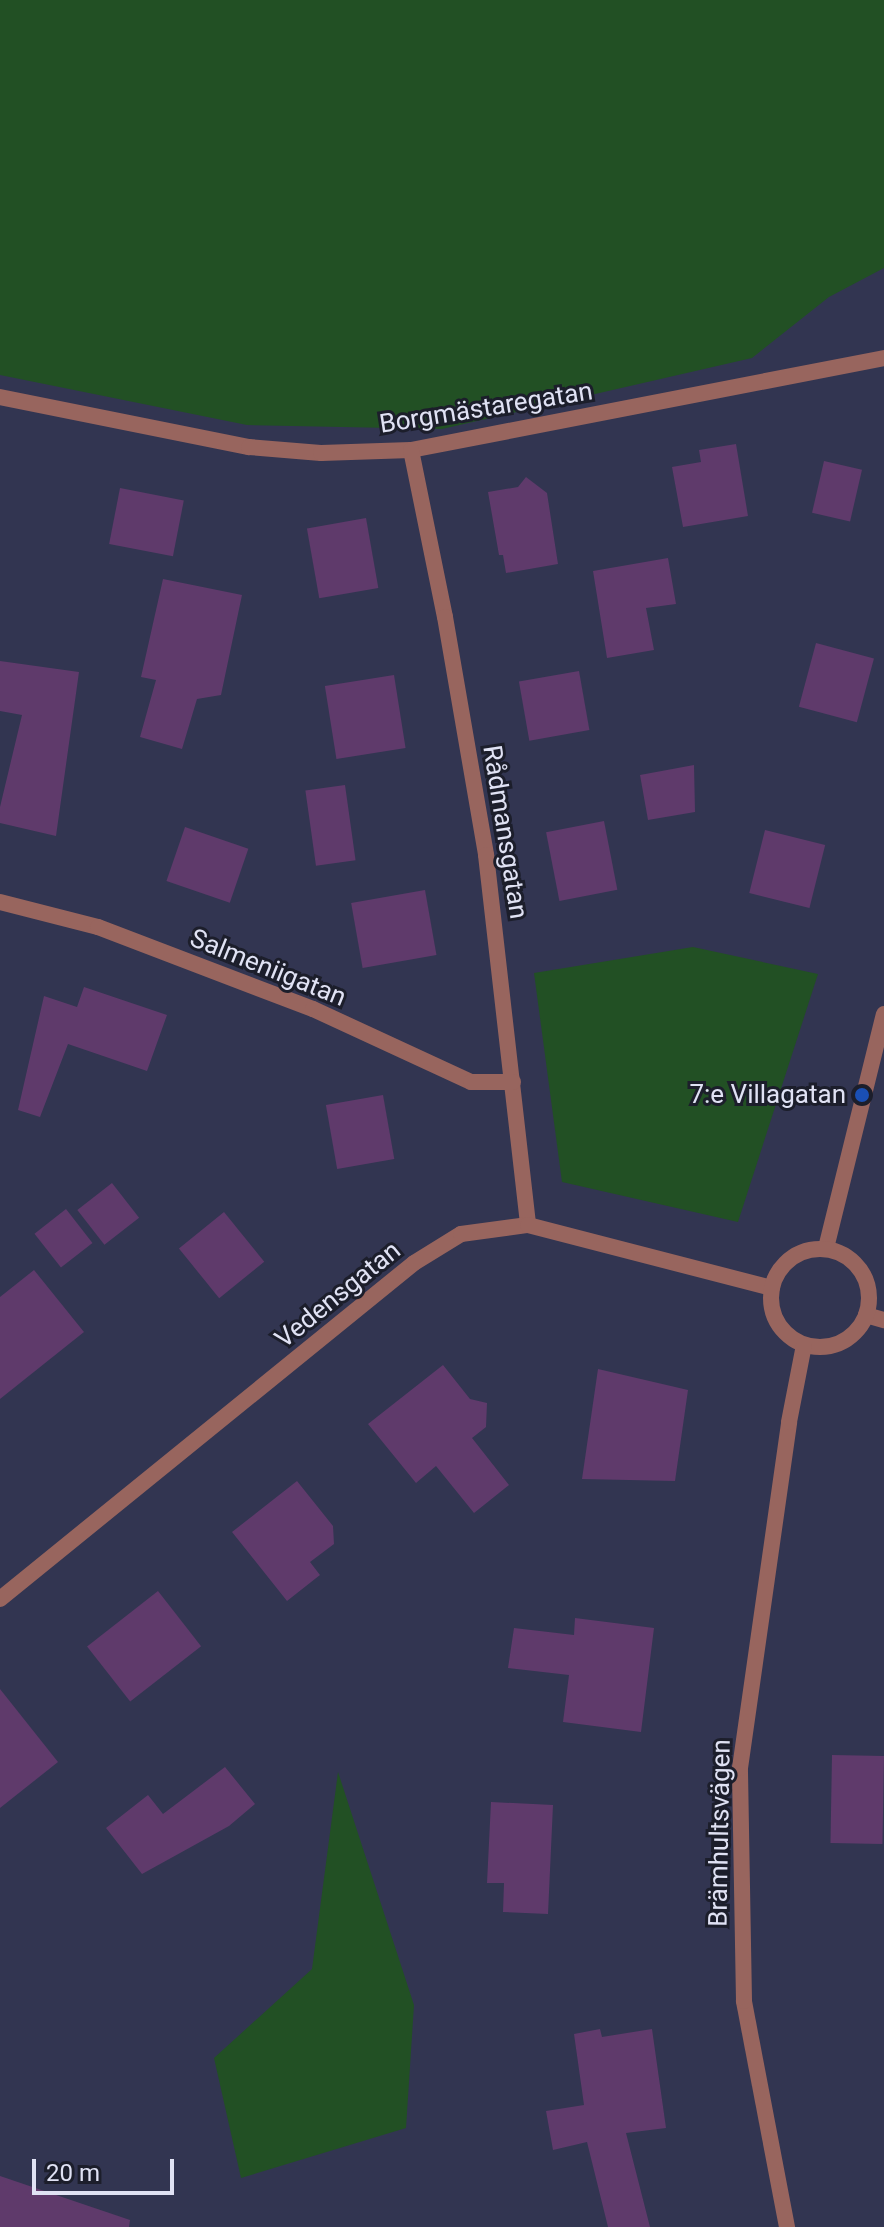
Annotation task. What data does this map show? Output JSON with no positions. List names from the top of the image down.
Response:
{
  "streets": {
    "street": [
      "Borgmästaregatan",
      "Rådmansgatan",
      "Salmeniigatan",
      "Vedensgatan",
      "Brämhultsvägen"
    ]
  },
  "crossings": [
    ["Borgmästaregatan", "Rådmansgatan"],
    ["Rådmansgatan", "Salmeniigatan"],
    ["Rådmansgatan", "Vedensgatan"],
    ["Vedensgatan", "Brämhultsvägen"]
  ],
  "places": ["7:e Villagatan"],
  "scale_bar": "20 m"
}
